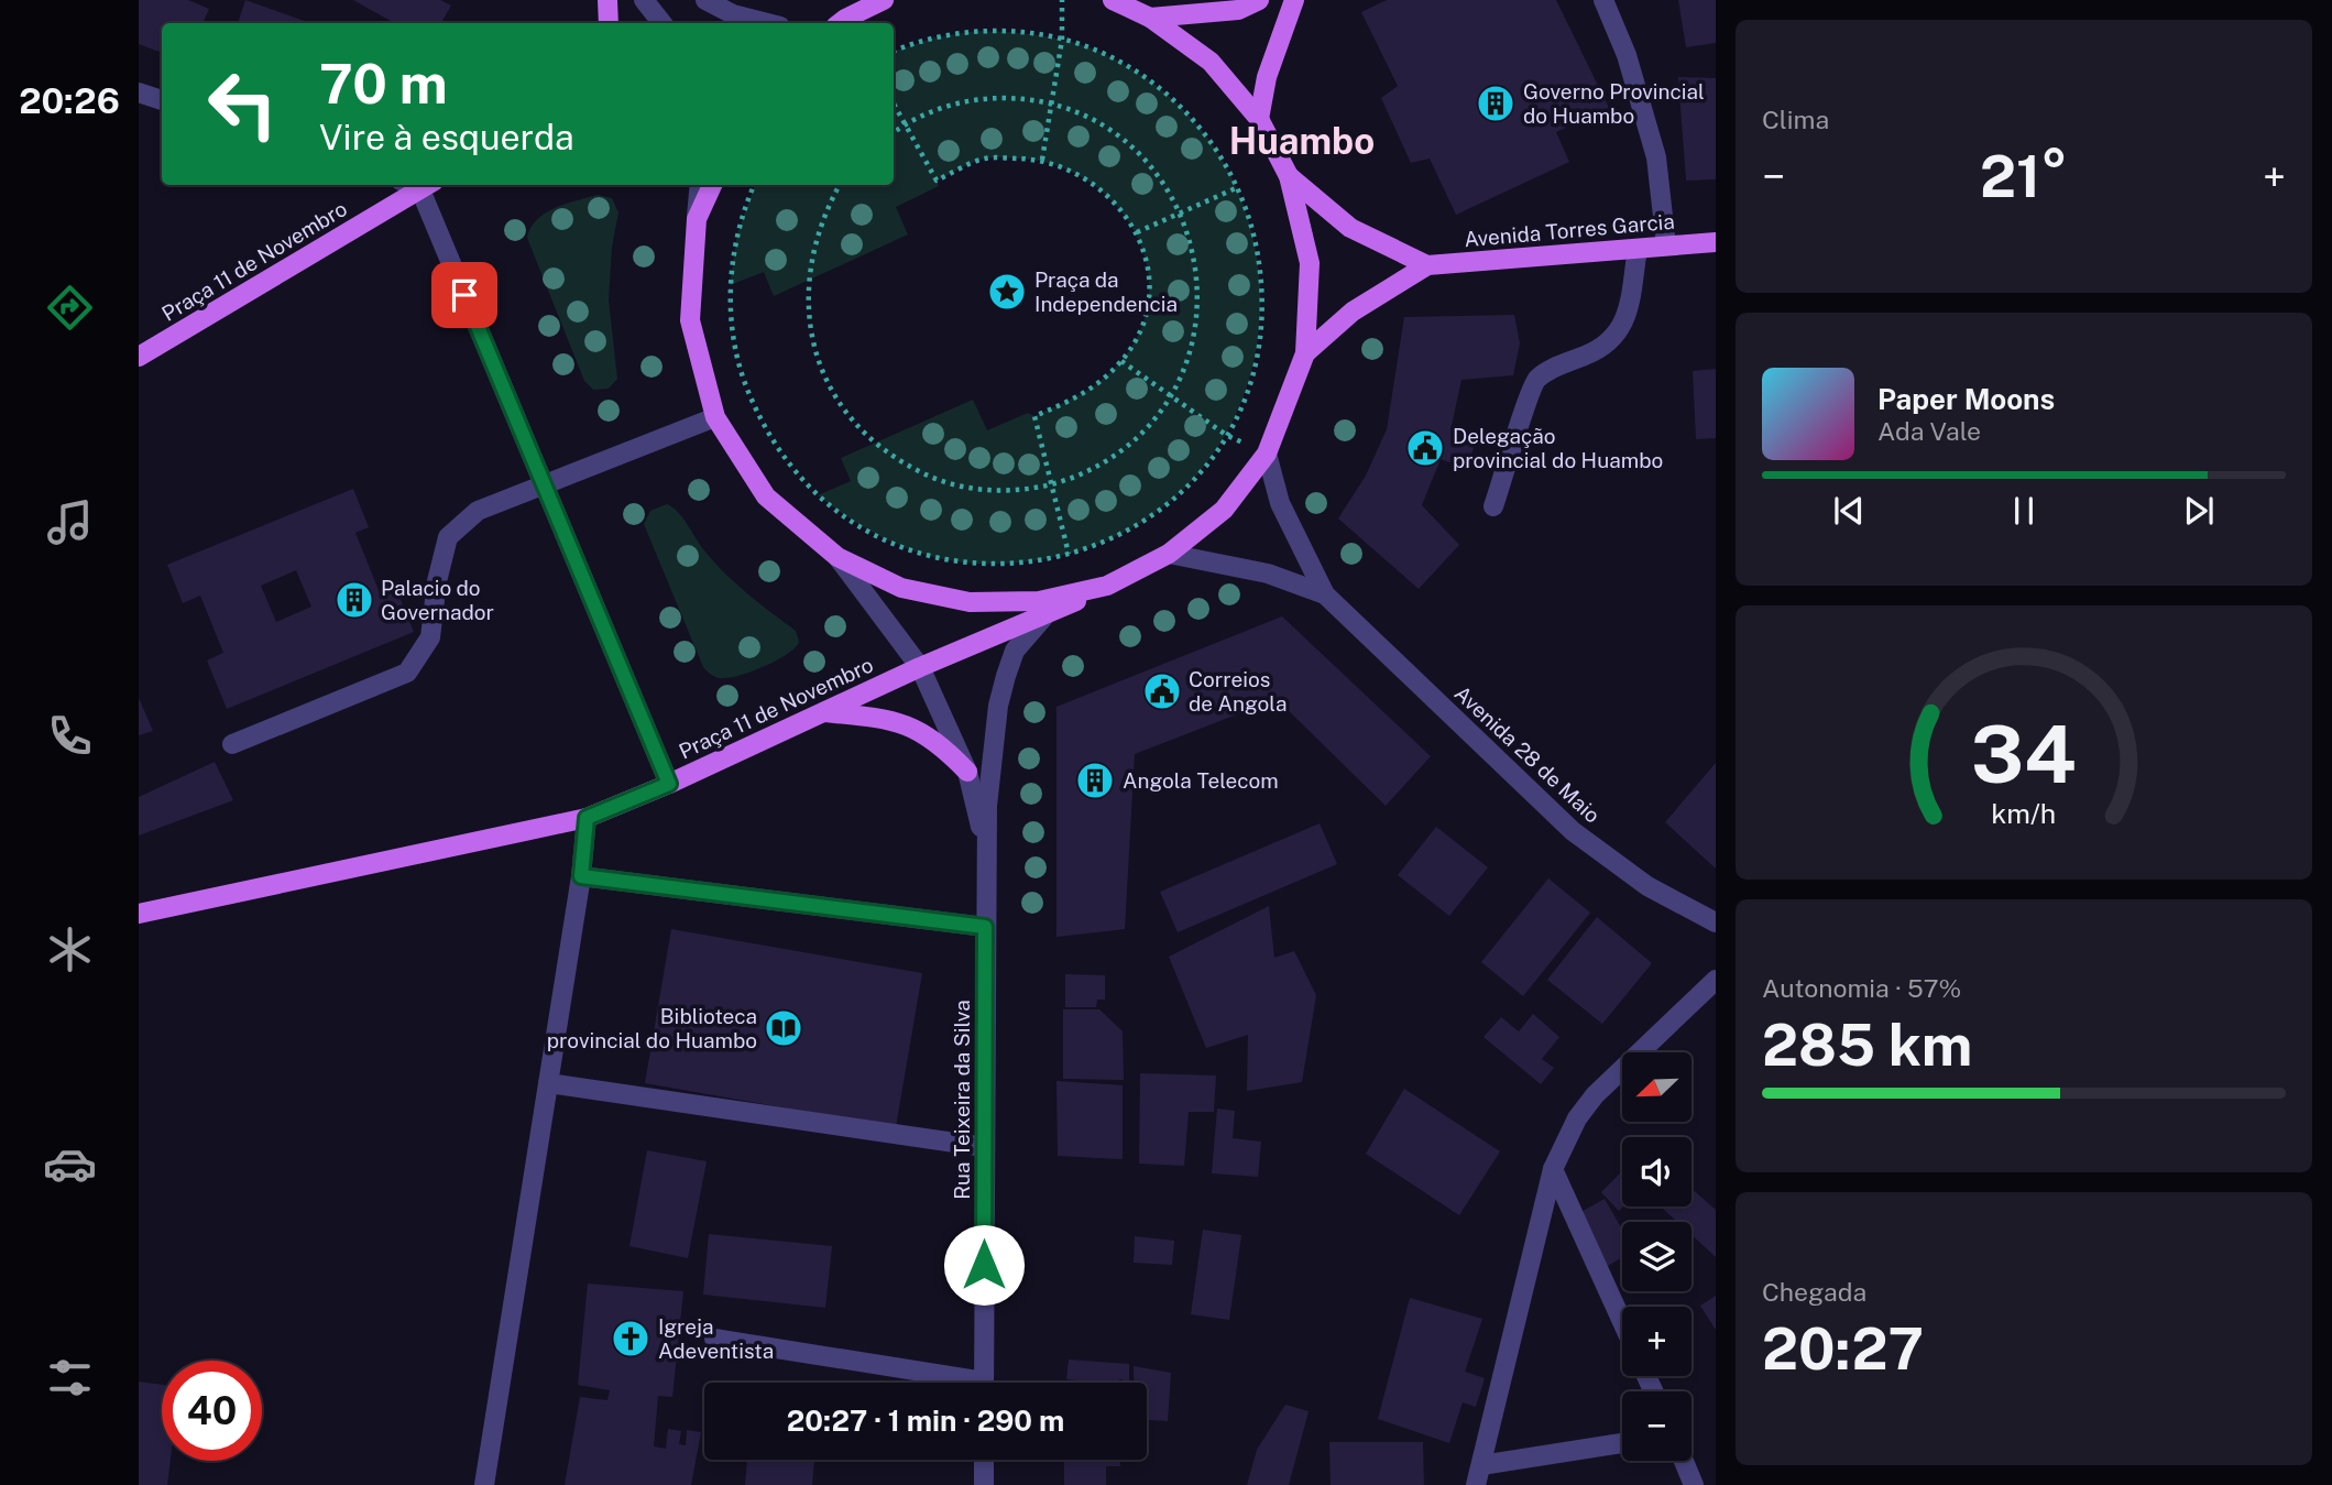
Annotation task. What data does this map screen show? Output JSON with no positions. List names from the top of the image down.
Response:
{
  "streets": {
    "main road": ["Avenida Torres Garcia", "Praça 11 de Novembro"],
    "street": ["Avenida 28 de Maio", "Rua Teixeira da Silva"]
  },
  "crossings": [
    ["Praça 11 de Novembro", "Rua Teixeira da Silva"]
  ],
  "districts": ["Huambo"],
  "places": {
    "building": ["Governo Provincial do Huambo", "Palacio do Governador", "Angola Telecom"],
    "place": ["Praça da Independencia"],
    "public building": ["Delegação provincial do Huambo", "Correios de Angola"],
    "library": ["Biblioteca provincial do Huambo"],
    "church": ["Igreja Adeventista"]
  },
  "north": "bottom left",
  "page": {
    "tabs": "20:26",
    "tile": [
      "Clima",
      ["Autonomia · 57%", "285 km"],
      ["Chegada", "20:27"]
    ],
    "turn": ["70 m", "Vire à esquerda"],
    "heat": ["−", "21°", "+"],
    "song": ["Paper Moons", "Ada Vale"],
    "map_buttons": ["+", "−"],
    "limit": "40",
    "trip": "20:27 · 1 min · 290 m",
    "gauge": ["34", "km/h"]
  }
}
